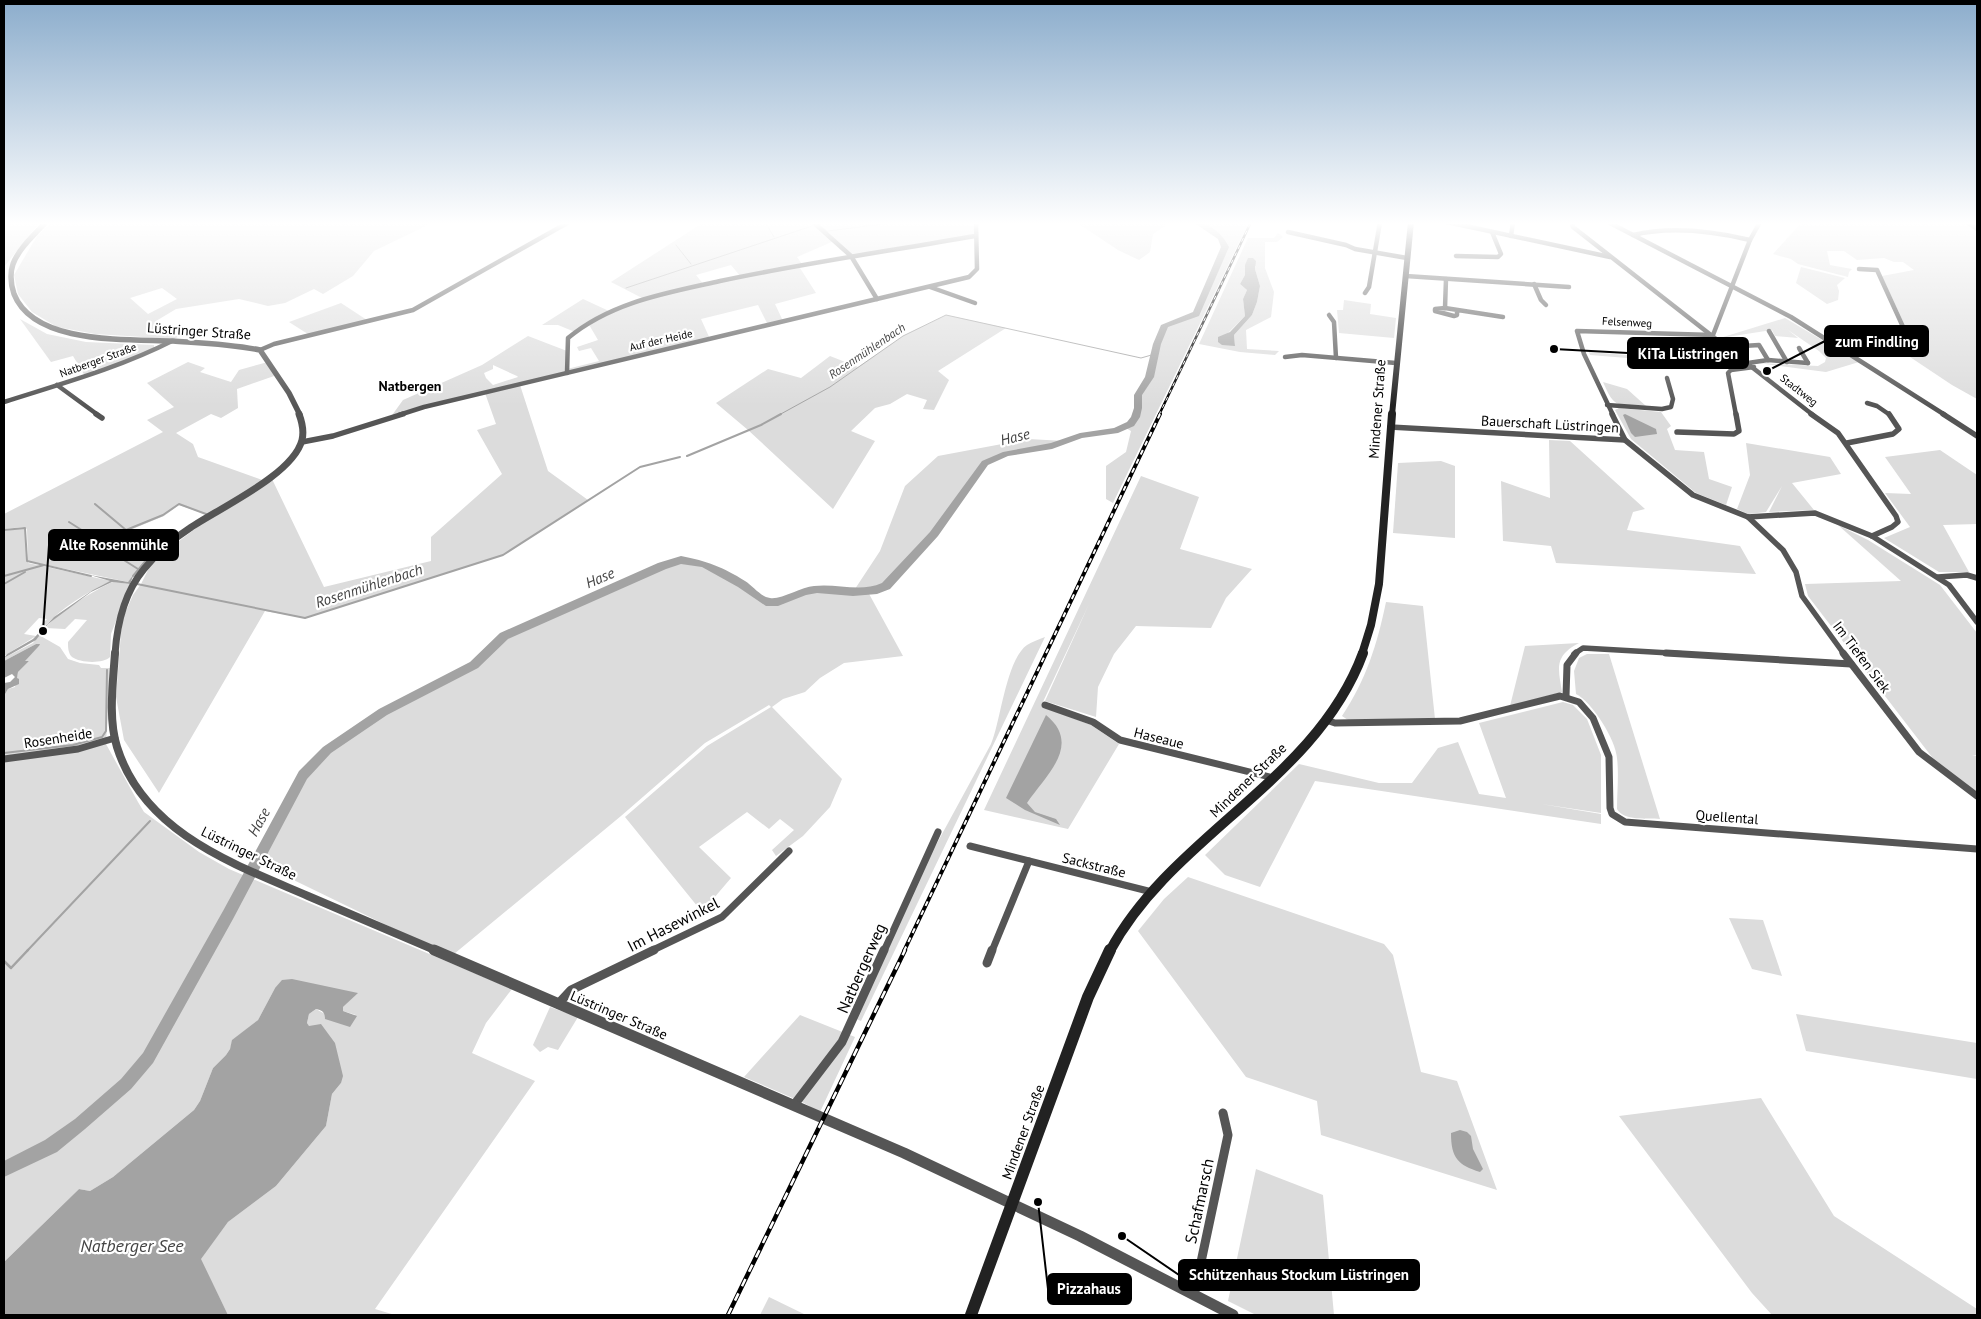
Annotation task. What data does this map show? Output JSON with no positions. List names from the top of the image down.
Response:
{
  "streets": {
    "main road": ["Mindener Straße"],
    "street": [
      "Felsenweg",
      "Lüstringer Straße",
      "Auf der Heide",
      "Natberger Straße",
      "Stadtweg",
      "Bauerschaft Lüstringen",
      "Im Tiefen Siek",
      "Rosenheide",
      "Haseaue",
      "Quellental",
      "Sackstraße",
      "Im Hasewinkel",
      "Natbergerweg",
      "Schafmarsch"
    ]
  },
  "crossings": [
    ["Felsenweg", "Stadtweg"],
    ["Felsenweg", "Bauerschaft Lüstringen"],
    ["Lüstringer Straße", "Auf der Heide"],
    ["Lüstringer Straße", "Natberger Straße"],
    ["Lüstringer Straße", "Mindener Straße"],
    ["Lüstringer Straße", "Rosenheide"],
    ["Lüstringer Straße", "Im Hasewinkel"],
    ["Lüstringer Straße", "Natbergerweg"],
    ["Lüstringer Straße", "Schafmarsch"],
    ["Stadtweg", "Bauerschaft Lüstringen"],
    ["Mindener Straße", "Bauerschaft Lüstringen"],
    ["Mindener Straße", "Haseaue"],
    ["Mindener Straße", "Sackstraße"],
    ["Bauerschaft Lüstringen", "Im Tiefen Siek"]
  ],
  "districts": ["Natbergen"],
  "water": ["Rosenmühlenbach", "Hase", "Natberger See"],
  "places": [
    "KiTa Lüstringen",
    "zum Findling",
    "Alte Rosenmühle",
    "Pizzahaus",
    "Schützenhaus Stockum Lüstringen"
  ]
}
